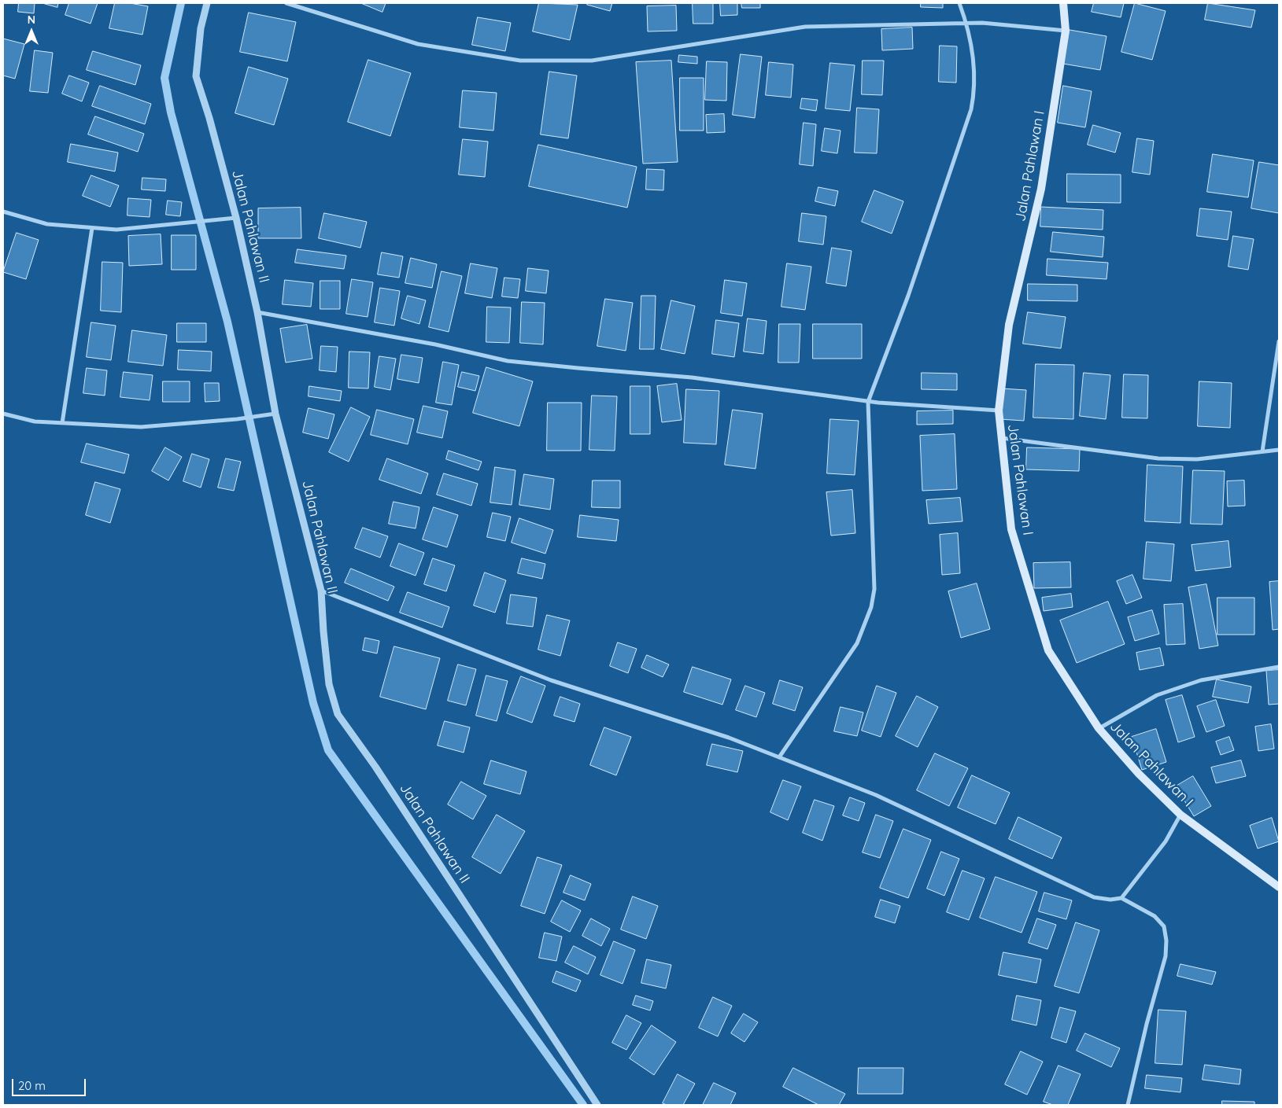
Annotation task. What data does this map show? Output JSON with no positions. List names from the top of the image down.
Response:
{
  "streets": {
    "main road": ["Jalan Pahlawan I"],
    "street": ["Jalan Pahlawan II"]
  },
  "scale_bar": "20 m",
  "north": "top"
}
